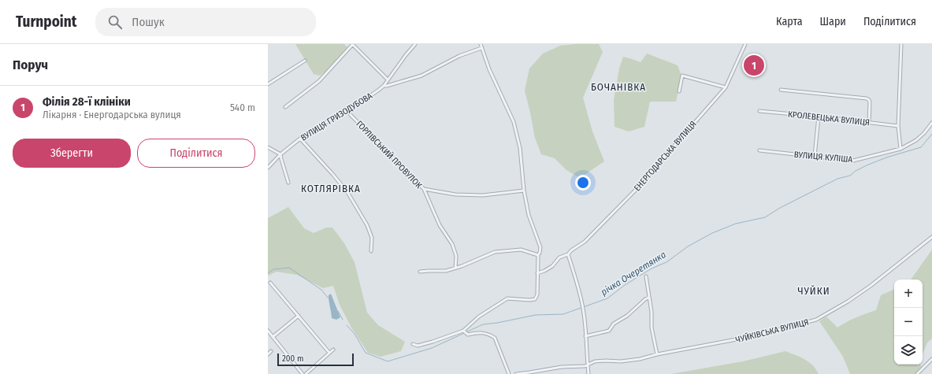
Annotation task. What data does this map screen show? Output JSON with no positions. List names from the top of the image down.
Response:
{
  "streets": {
    "street": [
      "ВУЛИЦЯ ГРИЗОДУБОВА",
      "КРОЛЕВЕЦЬКА ВУЛИЦЯ",
      "ГОРЛІВСЬКИЙ ПРОВУЛОК",
      "ЕНЕРГОДАРСЬКА ВУЛИЦЯ",
      "ВУЛИЦЯ КУЛІША",
      "ЧУЙКІВСЬКА ВУЛИЦЯ"
    ]
  },
  "crossings": [
    ["ВУЛИЦЯ ГРИЗОДУБОВА", "ГОРЛІВСЬКИЙ ПРОВУЛОК"]
  ],
  "districts": ["БОЧАНІВКА", "КОТЛЯРІВКА", "ЧУЙКИ"],
  "water": ["річка Очеретянка"],
  "scale_bar": "200 m",
  "page": {
    "header": "Turnpoint",
    "search": "Пошук",
    "nav": ["Карта", "Шари", "Поділитися"],
    "heading": "Поруч",
    "pins": "1",
    "list": [
      {
        "mark": "1",
        "name": "Філія 28-ї клініки",
        "note": "Лікарня · Енергодарська вулиця",
        "value": "540 m"
      }
    ],
    "buttons": ["Зберегти", "Поділитися"],
    "map_buttons": ["+", "−"],
    "scale": "200 m"
  }
}
